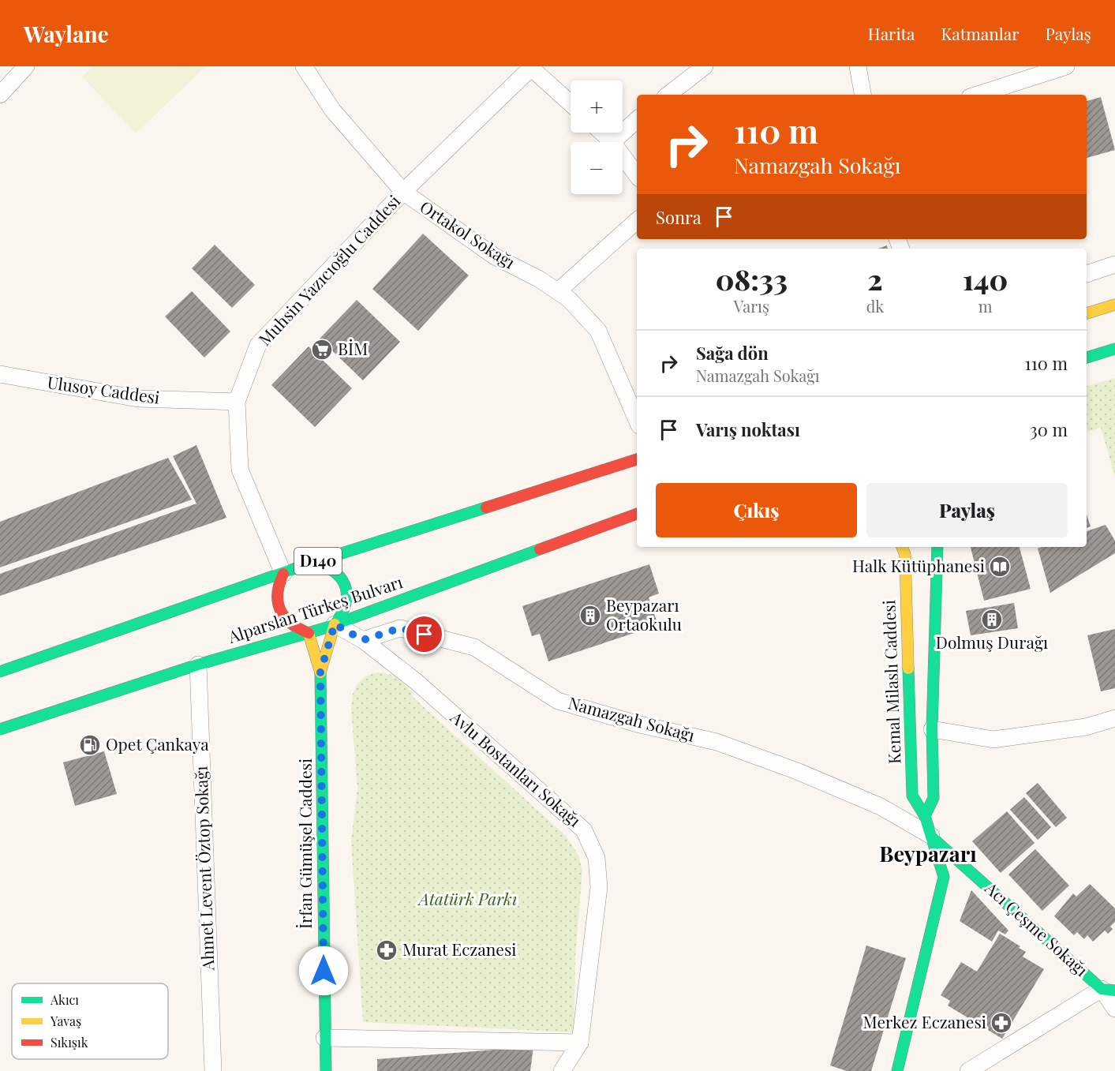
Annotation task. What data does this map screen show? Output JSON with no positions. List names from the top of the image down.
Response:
{
  "streets": {
    "main road": [
      "D140",
      "Alparslan Türkeş Bulvarı",
      "Kemal Milaslı Caddesi",
      "İrfan Gümüşel Caddesi",
      "Acı Çeşme Sokağı"
    ],
    "street": [
      "Ortakol Sokağı",
      "Muhsin Yazıcıoğlu Caddesi",
      "Ulusoy Caddesi",
      "Namazgah Sokağı",
      "Avlu Bostanları Sokağı",
      "Ahmet Levent Öztop Sokağı"
    ]
  },
  "crossings": [
    ["Ortakol Sokağı", "Muhsin Yazıcıoğlu Caddesi"],
    ["Muhsin Yazıcıoğlu Caddesi", "Ulusoy Caddesi"],
    ["Muhsin Yazıcıoğlu Caddesi", "D140"],
    ["Muhsin Yazıcıoğlu Caddesi", "Alparslan Türkeş Bulvarı"],
    ["Muhsin Yazıcıoğlu Caddesi", "İrfan Gümüşel Caddesi"],
    ["D140", "Alparslan Türkeş Bulvarı"],
    ["D140", "İrfan Gümüşel Caddesi"],
    ["Alparslan Türkeş Bulvarı", "İrfan Gümüşel Caddesi"],
    ["Alparslan Türkeş Bulvarı", "Ahmet Levent Öztop Sokağı"],
    ["Kemal Milaslı Caddesi", "Namazgah Sokağı"],
    ["Kemal Milaslı Caddesi", "Acı Çeşme Sokağı"],
    ["Namazgah Sokağı", "Avlu Bostanları Sokağı"],
    ["Namazgah Sokağı", "Acı Çeşme Sokağı"]
  ],
  "districts": ["Beypazarı"],
  "parks": ["Atatürk Parkı"],
  "places": {
    "supermarket": ["BİM"],
    "library": ["Halk Kütüphanesi"],
    "building": ["Beypazarı Ortaokulu", "Dolmuş Durağı"],
    "fuel station": ["Opet Çankaya"],
    "pharmacy": ["Murat Eczanesi", "Merkez Eczanesi"]
  },
  "legend": ["Akıcı", "Yavaş", "Sıkışık"],
  "page": {
    "header": "Waylane",
    "nav": ["Harita", "Katmanlar", "Paylaş"],
    "map_buttons": ["+", "−"],
    "turn": ["110 m", "Namazgah Sokağı"],
    "then": "Sonra",
    "eta": [
      "08:33",
      "Varış",
      "2",
      "dk",
      "140",
      "m"
    ],
    "list": [
      {
        "name": "Sağa dön",
        "note": "Namazgah Sokağı",
        "value": "110 m"
      },
      {
        "name": "Varış noktası",
        "value": "30 m"
      }
    ],
    "buttons": ["Çıkış", "Paylaş"]
  }
}
